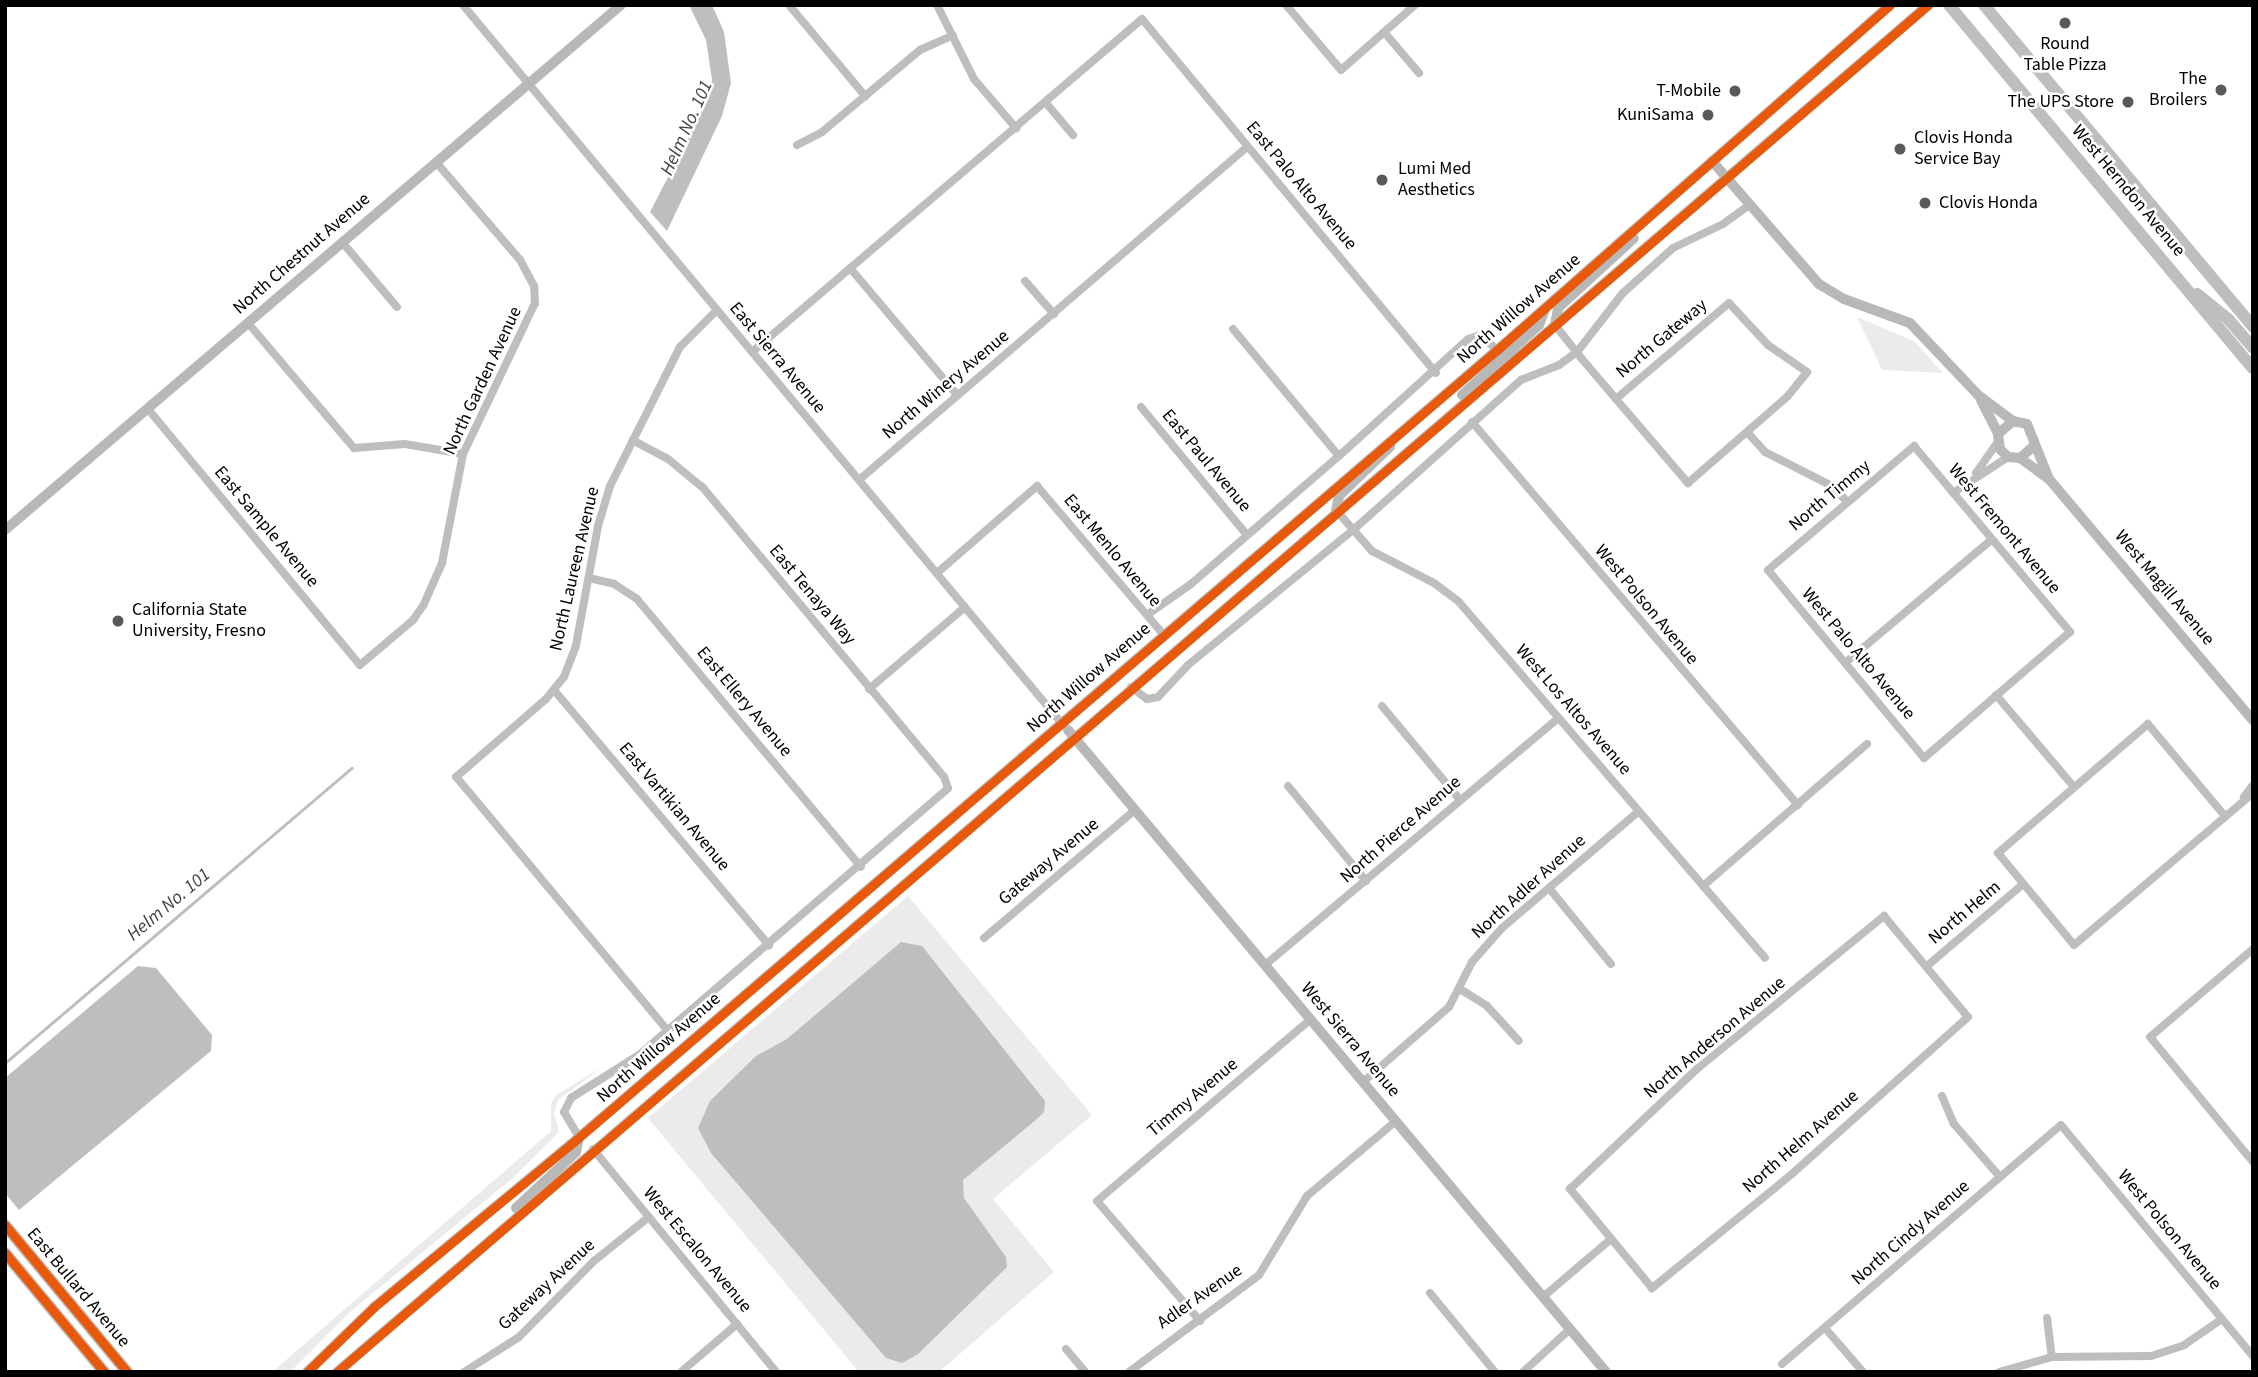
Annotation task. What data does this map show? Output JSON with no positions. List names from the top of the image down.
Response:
{
  "streets": {
    "main road": [
      "West Herndon Avenue",
      "North Chestnut Avenue",
      "North Willow Avenue",
      "West Magill Avenue",
      "West Sierra Avenue",
      "East Bullard Avenue"
    ],
    "street": [
      "East Palo Alto Avenue",
      "North Gateway",
      "East Sierra Avenue",
      "North Garden Avenue",
      "North Winery Avenue",
      "East Paul Avenue",
      "North Timmy",
      "East Sample Avenue",
      "West Fremont Avenue",
      "East Menlo Avenue",
      "North Laureen Avenue",
      "East Tenaya Way",
      "West Polson Avenue",
      "West Palo Alto Avenue",
      "East Ellery Avenue",
      "West Los Altos Avenue",
      "East Vartikian Avenue",
      "North Pierce Avenue",
      "Gateway Avenue",
      "North Adler Avenue",
      "North Helm",
      "North Anderson Avenue",
      "Timmy Avenue",
      "North Helm Avenue",
      "North Cindy Avenue",
      "West Escalon Avenue",
      "Adler Avenue"
    ]
  },
  "crossings": [
    ["East Palo Alto Avenue", "North Winery Avenue"],
    ["North Chestnut Avenue", "East Sierra Avenue"],
    ["North Chestnut Avenue", "North Garden Avenue"],
    ["North Chestnut Avenue", "East Sample Avenue"],
    ["North Willow Avenue", "East Sierra Avenue"],
    ["North Willow Avenue", "East Menlo Avenue"],
    ["North Willow Avenue", "North Laureen Avenue"],
    ["North Willow Avenue", "East Tenaya Way"],
    ["North Willow Avenue", "East Ellery Avenue"],
    ["North Willow Avenue", "West Los Altos Avenue"],
    ["North Willow Avenue", "East Vartikian Avenue"],
    ["North Willow Avenue", "West Sierra Avenue"],
    ["North Willow Avenue", "West Escalon Avenue"],
    ["East Sierra Avenue", "North Winery Avenue"],
    ["East Sierra Avenue", "East Menlo Avenue"],
    ["East Sierra Avenue", "North Laureen Avenue"],
    ["East Sierra Avenue", "West Sierra Avenue"],
    ["North Garden Avenue", "East Sample Avenue"],
    ["North Timmy", "West Fremont Avenue"],
    ["North Timmy", "West Palo Alto Avenue"],
    ["West Fremont Avenue", "West Palo Alto Avenue"],
    ["North Laureen Avenue", "East Tenaya Way"],
    ["North Laureen Avenue", "East Ellery Avenue"],
    ["North Laureen Avenue", "East Vartikian Avenue"],
    ["West Polson Avenue", "North Cindy Avenue"],
    ["West Los Altos Avenue", "North Pierce Avenue"],
    ["West Los Altos Avenue", "North Adler Avenue"],
    ["North Pierce Avenue", "West Sierra Avenue"],
    ["Gateway Avenue", "West Sierra Avenue"],
    ["Gateway Avenue", "West Escalon Avenue"],
    ["North Adler Avenue", "West Sierra Avenue"],
    ["North Helm", "North Anderson Avenue"],
    ["North Helm", "North Helm Avenue"],
    ["North Anderson Avenue", "North Helm Avenue"],
    ["West Sierra Avenue", "Timmy Avenue"],
    ["West Sierra Avenue", "Adler Avenue"],
    ["Timmy Avenue", "Adler Avenue"]
  ],
  "water": ["Helm No. 101"],
  "places": [
    "Round Table Pizza",
    "The Broilers",
    "T-Mobile",
    "The UPS Store",
    "KuniSama",
    "Clovis Honda Service Bay",
    "Lumi Med Aesthetics",
    "Clovis Honda",
    "California State University, Fresno"
  ]
}
